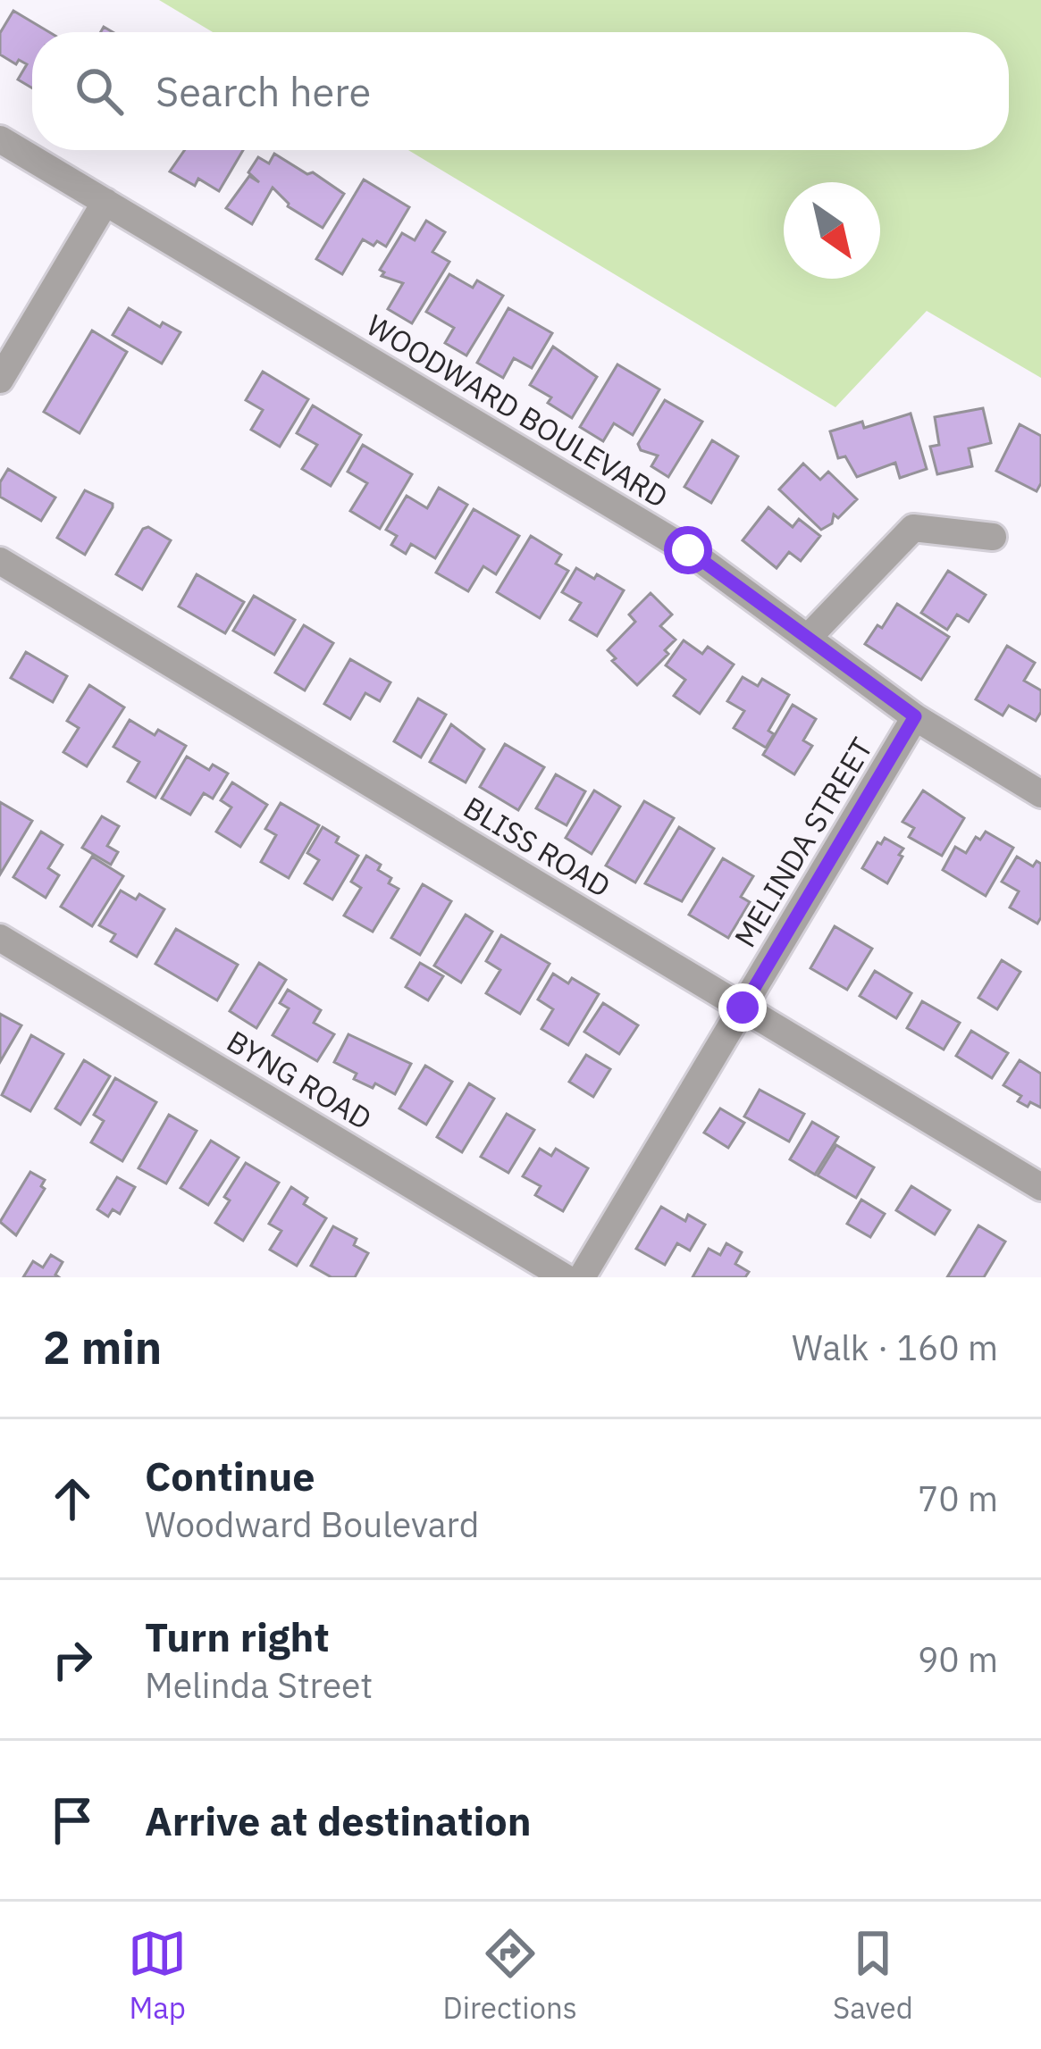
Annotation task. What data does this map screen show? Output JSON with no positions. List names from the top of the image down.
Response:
{
  "streets": {
    "street": [
      "WOODWARD BOULEVARD",
      "MELINDA STREET",
      "BLISS ROAD",
      "BYNG ROAD"
    ]
  },
  "crossings": [
    ["WOODWARD BOULEVARD", "MELINDA STREET"],
    ["MELINDA STREET", "BLISS ROAD"]
  ],
  "north": "bottom right",
  "page": {
    "search": "Search here",
    "heading": ["2 min", "Walk · 160 m"],
    "list": [
      ["Continue", "Woodward Boulevard", "70 m"],
      ["Turn right", "Melinda Street", "90 m"],
      "Arrive at destination"
    ],
    "nav": ["Map", "Directions", "Saved"]
  }
}
